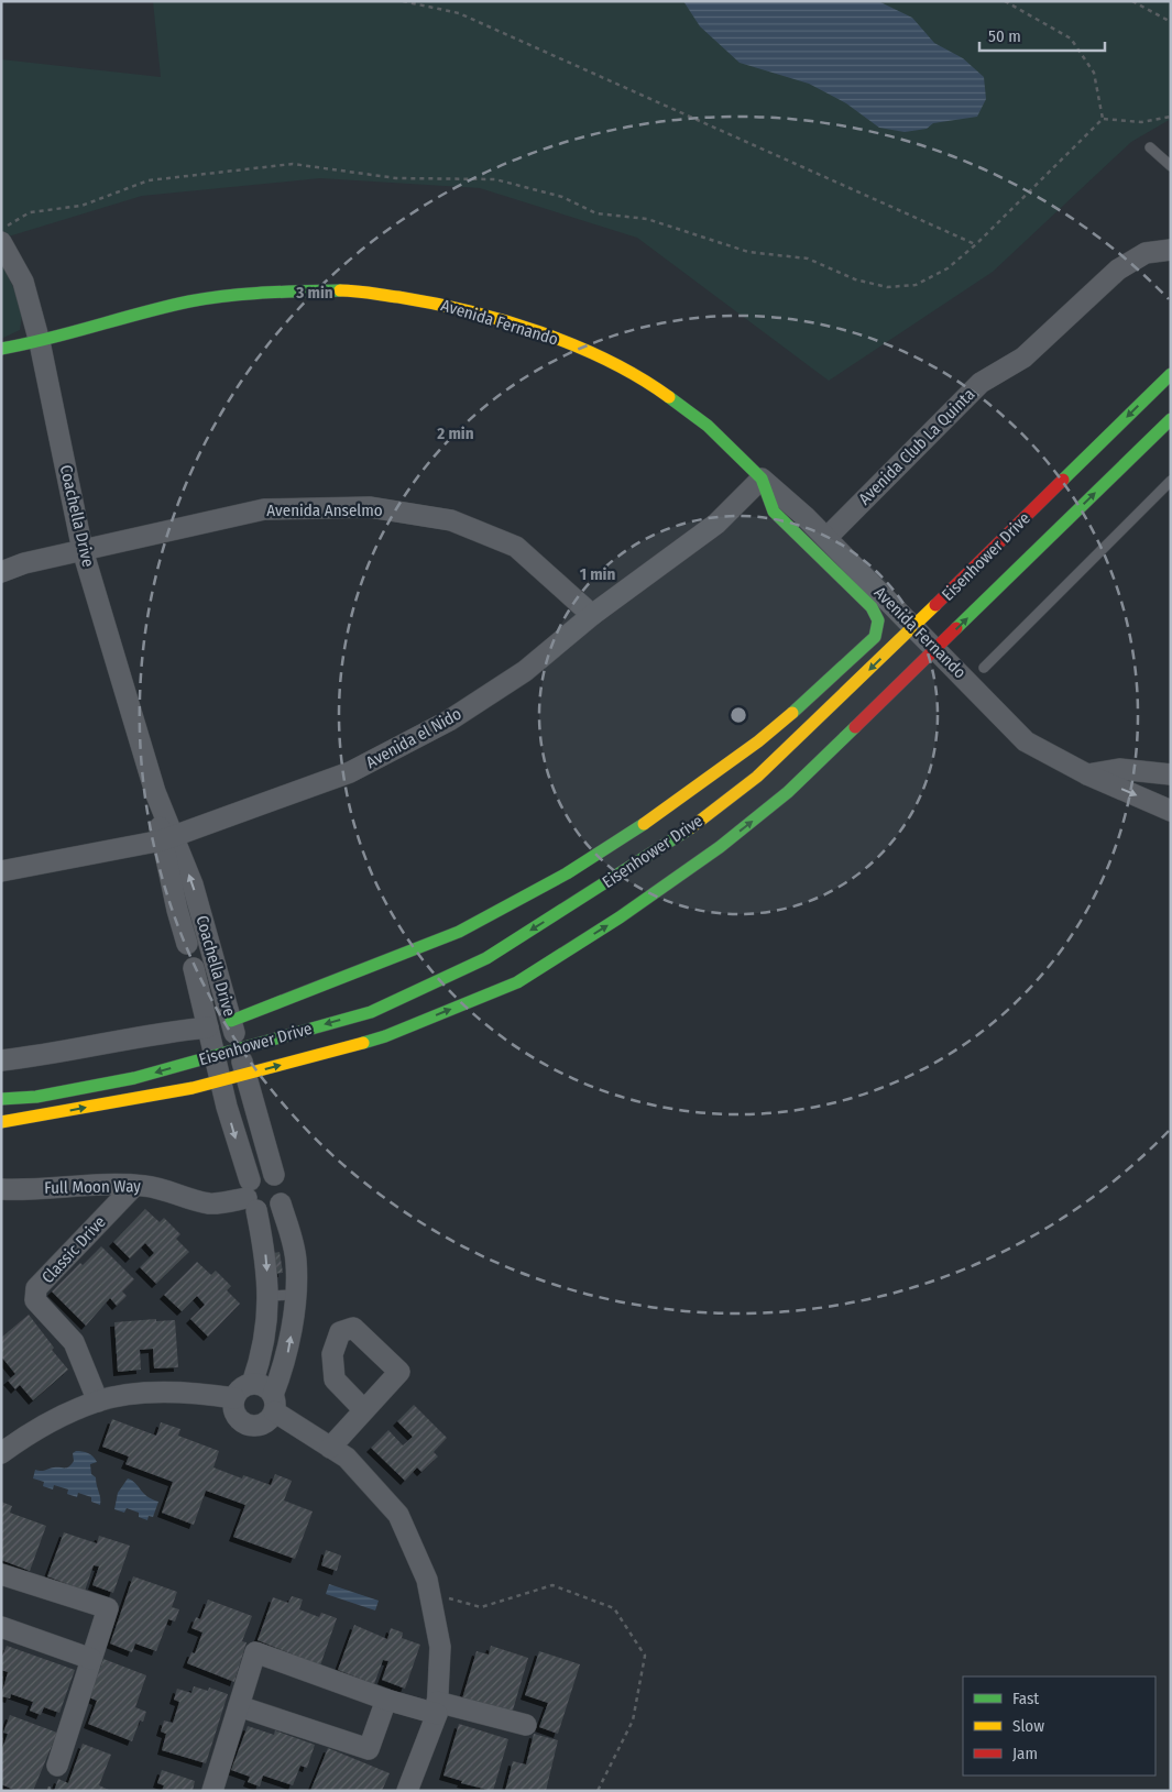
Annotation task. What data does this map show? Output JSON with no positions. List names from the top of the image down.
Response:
{
  "streets": {
    "main road": ["Avenida Fernando", "Eisenhower Drive"],
    "street": [
      "Avenida Club La Quinta",
      "Avenida Anselmo",
      "Coachella Drive",
      "Avenida el Nido",
      "Full Moon Way",
      "Classic Drive"
    ]
  },
  "crossings": [
    ["Avenida Fernando", "Avenida Club La Quinta"],
    ["Avenida Fernando", "Coachella Drive"],
    ["Avenida Fernando", "Eisenhower Drive"],
    ["Avenida Fernando", "Avenida el Nido"],
    ["Avenida Anselmo", "Coachella Drive"],
    ["Avenida Anselmo", "Avenida el Nido"],
    ["Coachella Drive", "Eisenhower Drive"],
    ["Coachella Drive", "Avenida el Nido"],
    ["Coachella Drive", "Full Moon Way"],
    ["Full Moon Way", "Classic Drive"]
  ],
  "legend": ["Fast", "Slow", "Jam"],
  "scale_bar": "50 m",
  "rings": ["3 min", "2 min", "1 min"]
}
